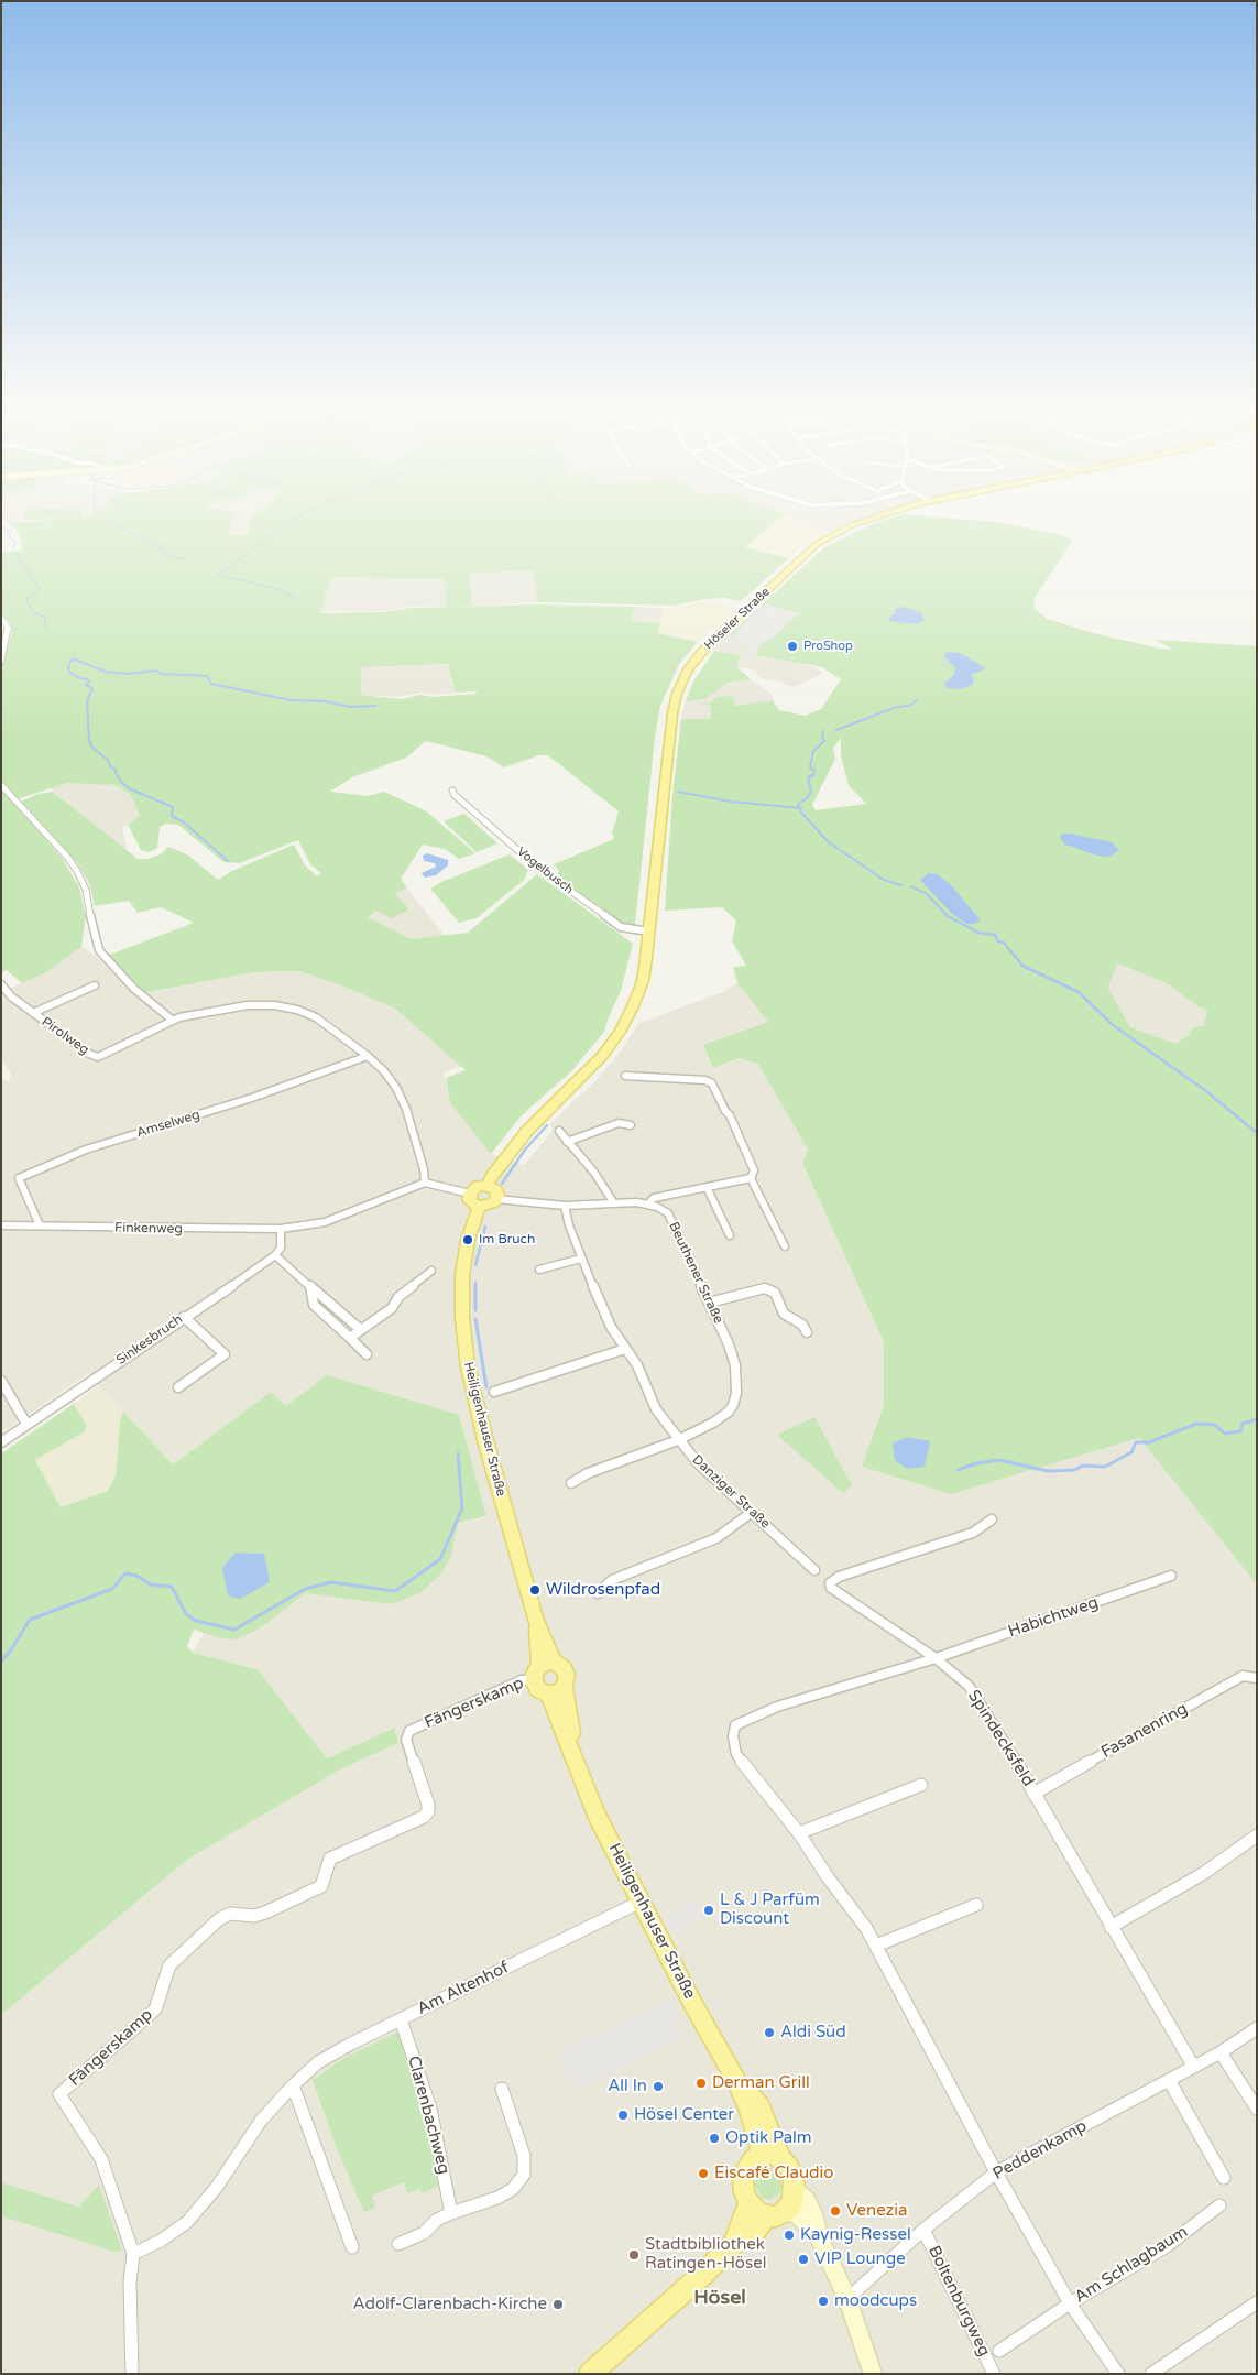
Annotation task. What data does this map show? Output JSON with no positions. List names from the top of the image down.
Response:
{
  "streets": {
    "main road": ["Höseler Straße", "Heiligenhauser Straße"],
    "street": [
      "Vogelbusch",
      "Pirolweg",
      "Amselweg",
      "Finkenweg",
      "Beuthener Straße",
      "Sinkesbruch",
      "Danziger Straße",
      "Habichtweg",
      "Fängerskamp",
      "Fasanenring",
      "Spindecksfeld",
      "Am Altenhof",
      "Clarenbachweg",
      "Peddenkamp",
      "Am Schlagbaum",
      "Boltenburgweg"
    ]
  },
  "crossings": [
    ["Höseler Straße", "Vogelbusch"],
    ["Amselweg", "Finkenweg"],
    ["Beuthener Straße", "Danziger Straße"],
    ["Heiligenhauser Straße", "Fängerskamp"],
    ["Heiligenhauser Straße", "Am Altenhof"],
    ["Habichtweg", "Spindecksfeld"],
    ["Fängerskamp", "Am Altenhof"],
    ["Fasanenring", "Spindecksfeld"],
    ["Spindecksfeld", "Peddenkamp"],
    ["Am Altenhof", "Clarenbachweg"],
    ["Peddenkamp", "Am Schlagbaum"],
    ["Peddenkamp", "Boltenburgweg"]
  ],
  "districts": ["Hösel"],
  "places": [
    "ProShop",
    "Im Bruch",
    "Wildrosenpfad",
    "L & J Parfüm Discount",
    "Aldi Süd",
    "Derman Grill",
    "All In",
    "Hösel Center",
    "Optik Palm",
    "Eiscafé Claudio",
    "Venezia",
    "Kaynig-Ressel",
    "Stadtbibliothek Ratingen-Hösel",
    "VIP Lounge",
    "moodcups",
    "Adolf-Clarenbach-Kirche"
  ]
}
